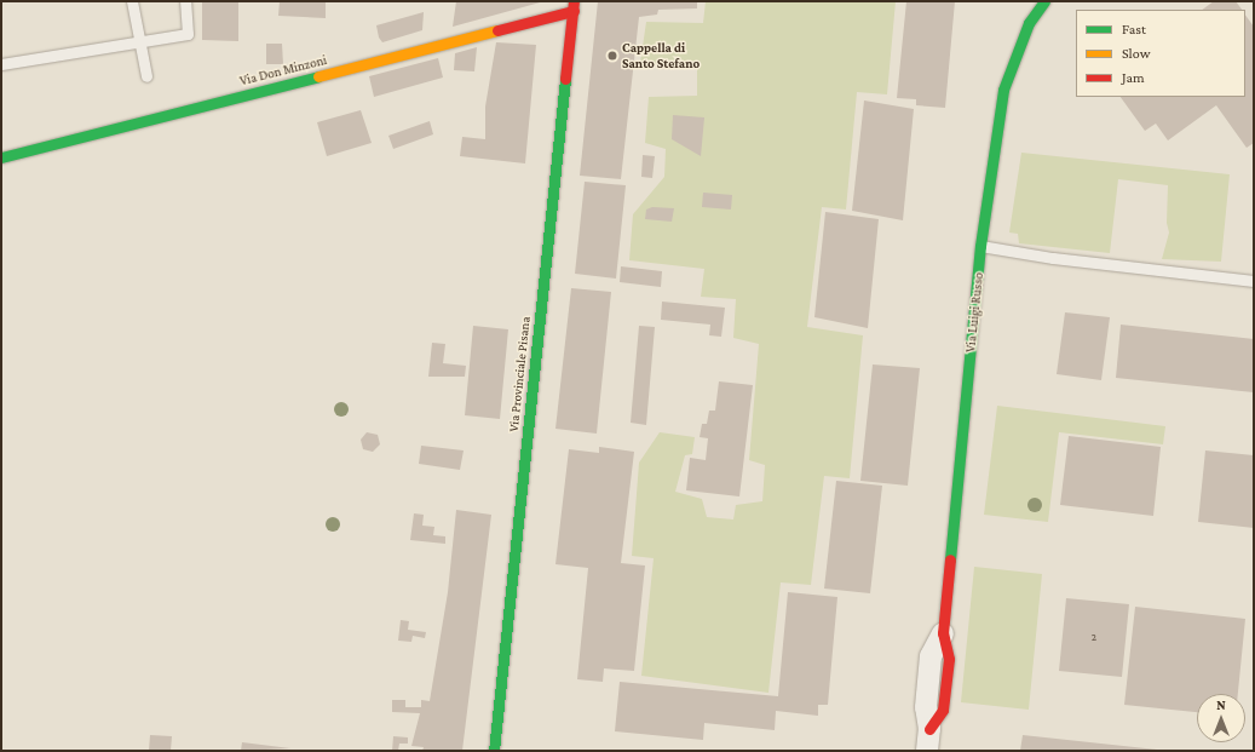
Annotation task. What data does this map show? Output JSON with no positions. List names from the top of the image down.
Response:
{
  "streets": {
    "street": ["Via Don Minzoni", "Via Luigi Russo", "Via Provinciale Pisana"]
  },
  "crossings": [
    ["Via Don Minzoni", "Via Provinciale Pisana"]
  ],
  "places": ["Cappella di Santo Stefano"],
  "house_numbers": ["2"],
  "legend": ["Fast", "Slow", "Jam"],
  "north": "top"
}
